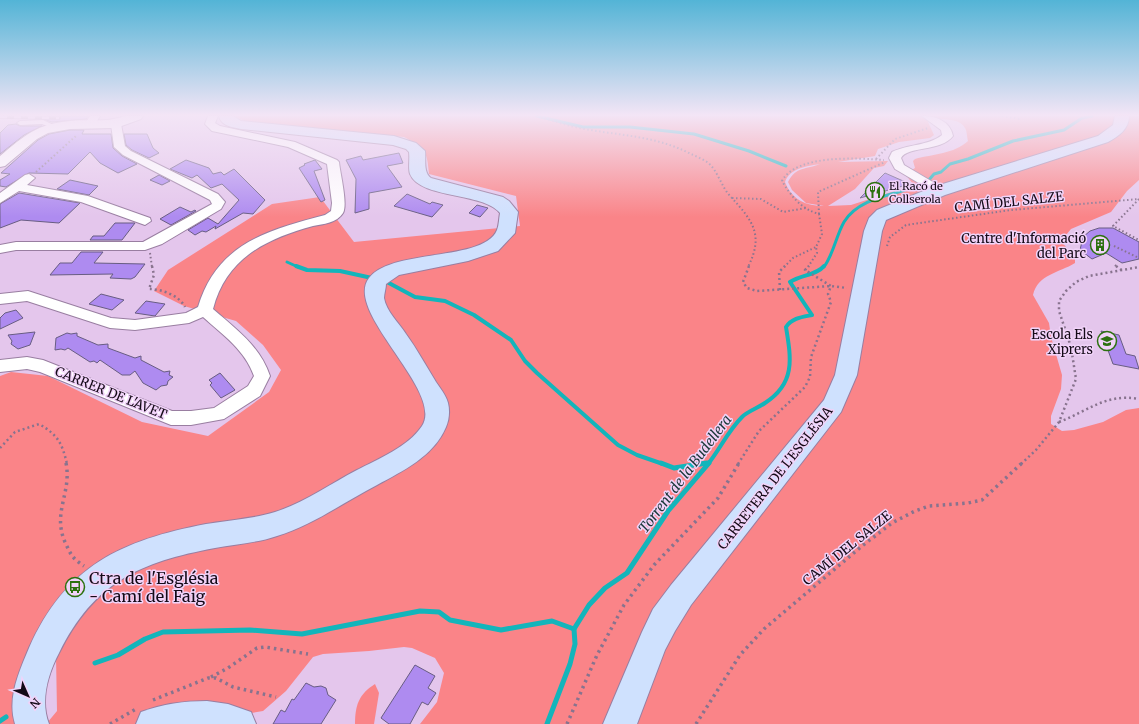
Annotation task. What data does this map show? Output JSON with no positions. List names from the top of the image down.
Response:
{
  "streets": {
    "main road": ["CARRETERA DE L'ESGLÉSIA"],
    "street": ["CARRER DE L'AVET"],
    "path": ["CAMÍ DEL SALZE"]
  },
  "water": ["Torrent de la Budellera"],
  "places": {
    "restaurant": ["El Racó de Collserola"],
    "building": ["Centre d'Informació del Parc"],
    "school or university": ["Escola Els Xiprers"],
    "bus stop": ["Ctra de l'Església - Camí del Faig"]
  },
  "north": "bottom right"
}
